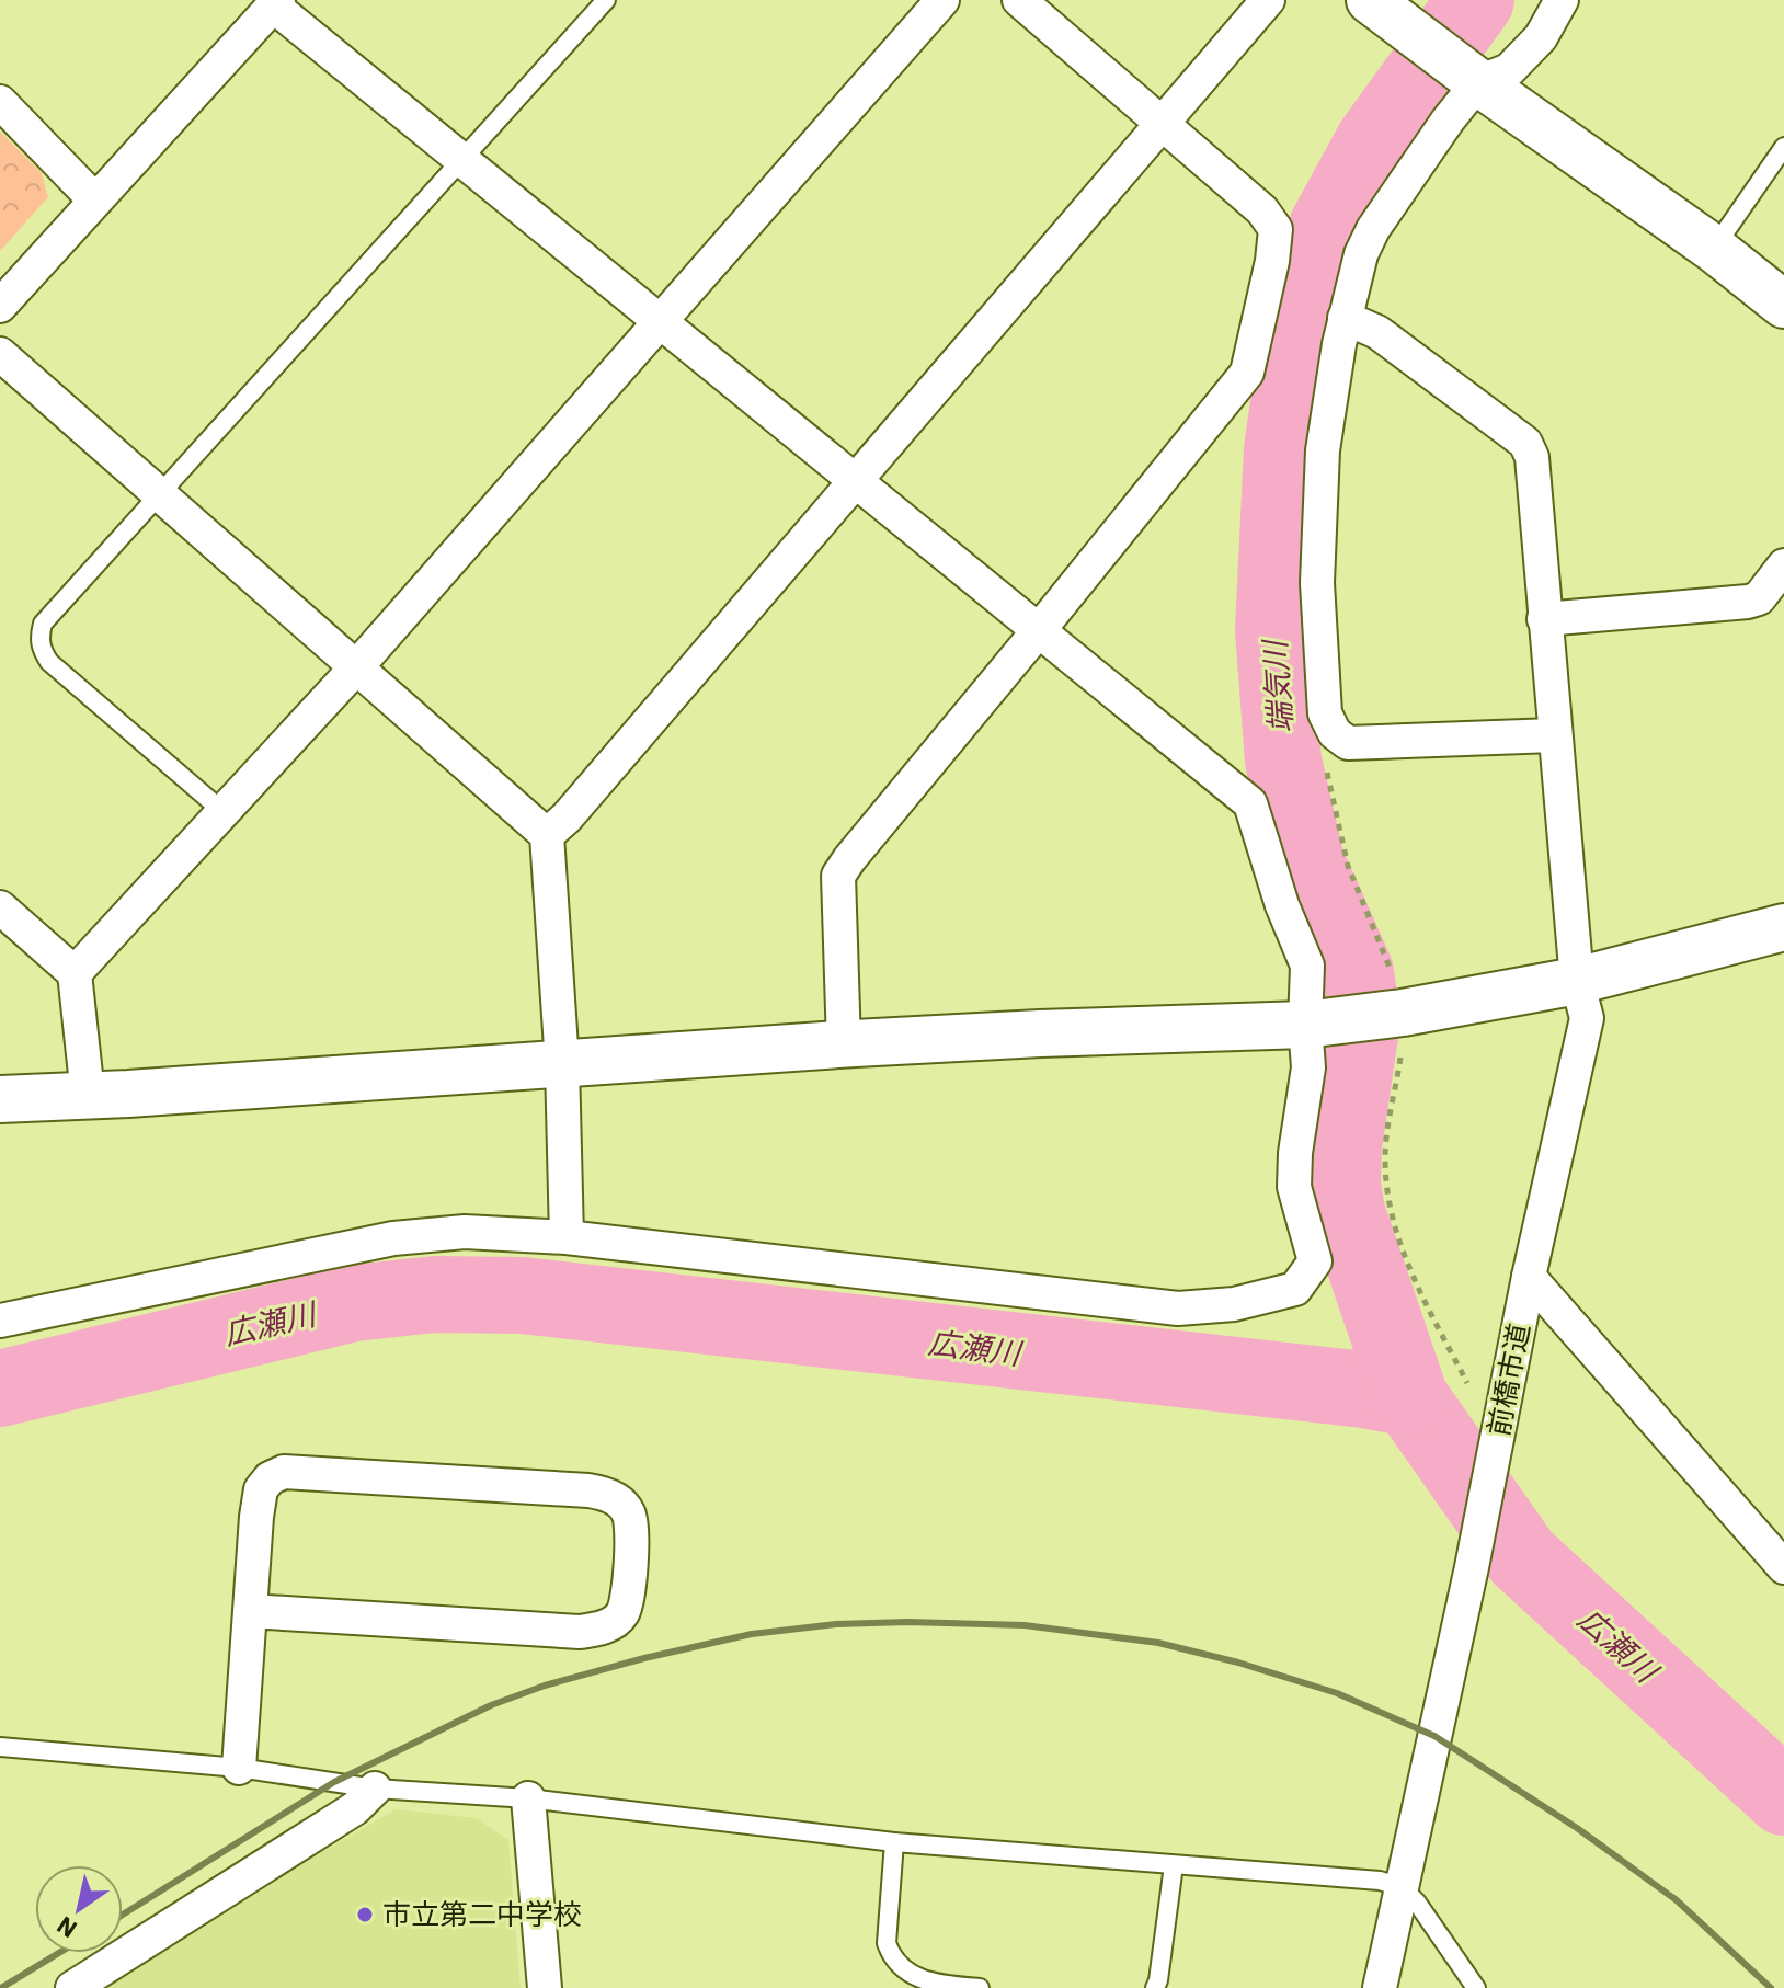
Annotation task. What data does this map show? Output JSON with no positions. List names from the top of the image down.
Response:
{
  "streets": {
    "street": ["前橋市道"]
  },
  "water": ["端気川", "広瀬川"],
  "places": ["市立第二中学校"],
  "north": "bottom left"
}
